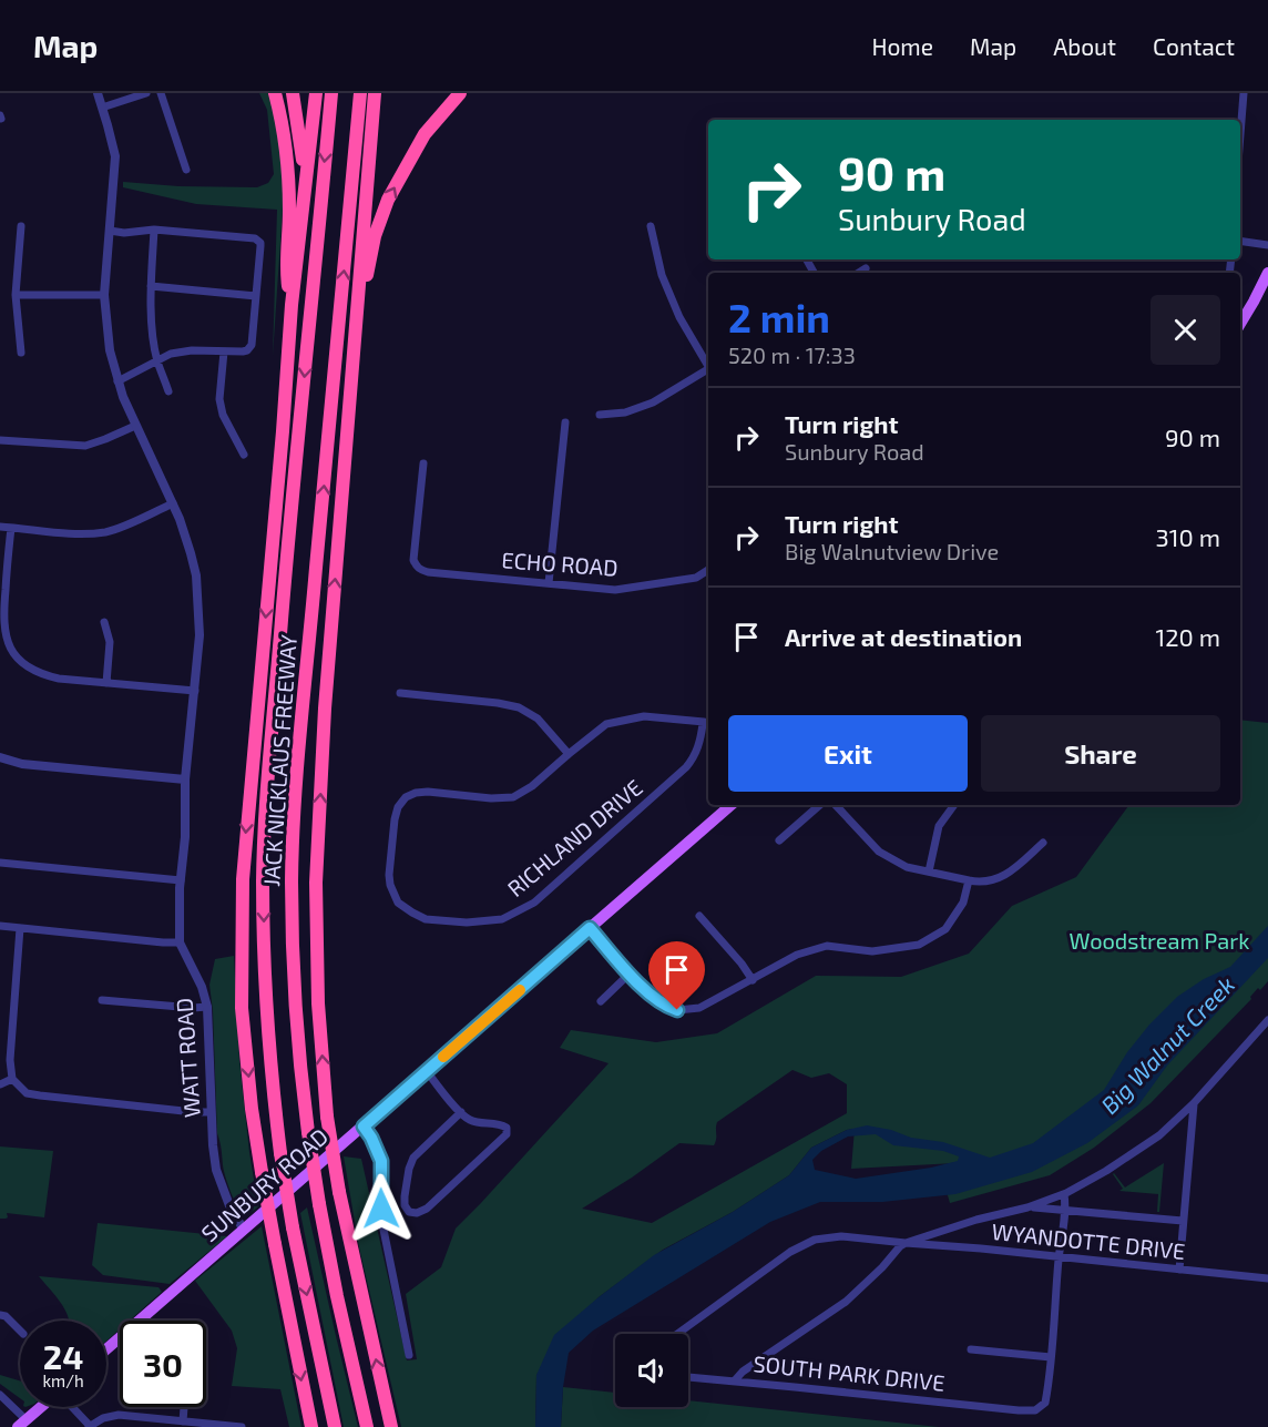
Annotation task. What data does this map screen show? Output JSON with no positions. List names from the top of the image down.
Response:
{
  "streets": {
    "highway": ["JACK NICKLAUS FREEWAY"],
    "main road": ["SUNBURY ROAD"],
    "street": [
      "ECHO ROAD",
      "RICHLAND DRIVE",
      "WATT ROAD",
      "WYANDOTTE DRIVE",
      "SOUTH PARK DRIVE"
    ]
  },
  "crossings": [
    ["WATT ROAD", "SUNBURY ROAD"]
  ],
  "water": ["Big Walnut Creek"],
  "parks": ["Woodstream Park"],
  "page": {
    "header": "Map",
    "nav": [
      "Home",
      "Map",
      "About",
      "Contact"
    ],
    "turn": ["90 m", "Sunbury Road"],
    "heading": ["2 min", "520 m · 17:33"],
    "list": [
      {
        "name": "Turn right",
        "note": "Sunbury Road",
        "value": "90 m"
      },
      {
        "name": "Turn right",
        "note": "Big Walnutview Drive",
        "value": "310 m"
      },
      {
        "name": "Arrive at destination",
        "value": "120 m"
      }
    ],
    "buttons": ["Exit", "Share"],
    "speed": "24 km/h",
    "limit": "30"
  }
}
